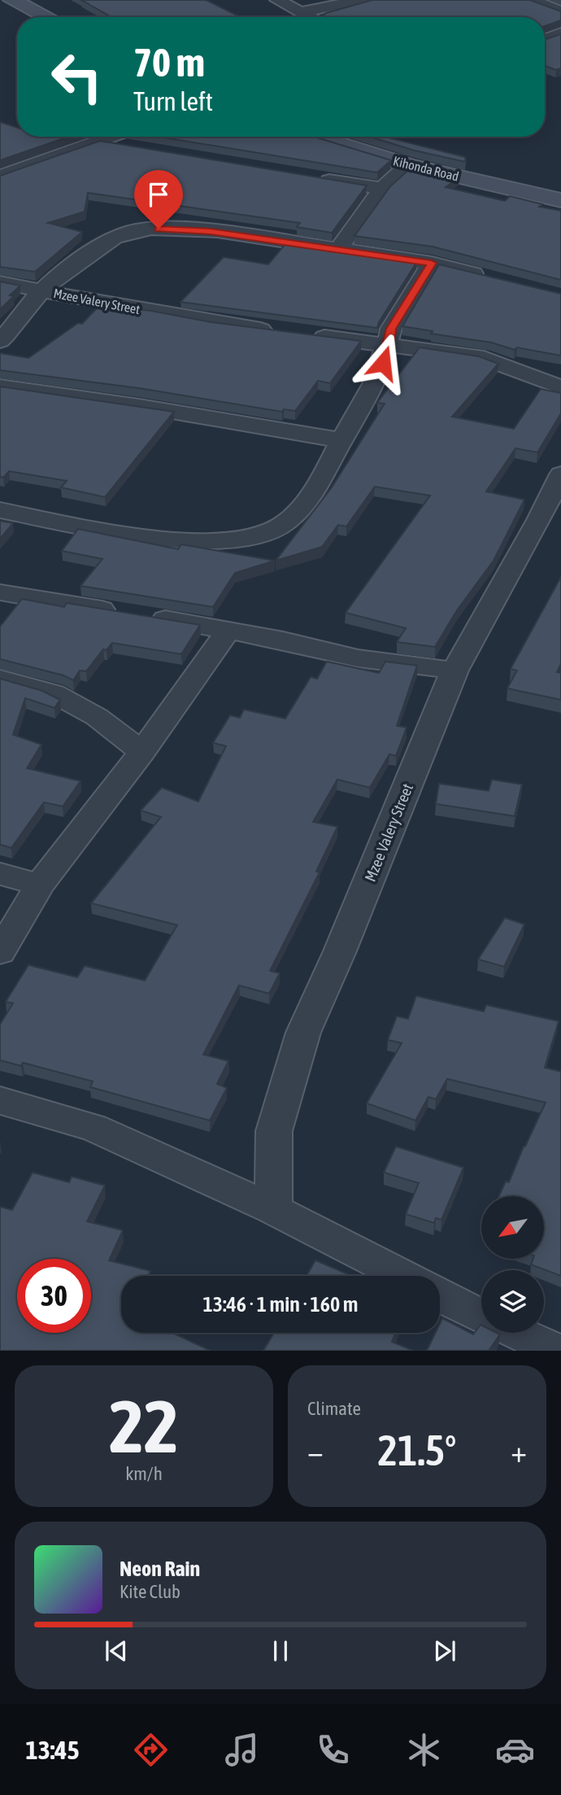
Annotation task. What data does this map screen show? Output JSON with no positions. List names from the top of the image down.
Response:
{
  "streets": {
    "street": ["Kihonda Road", "Mzee Valery Street"]
  },
  "north": "bottom left",
  "page": {
    "turn": ["70 m", "Turn left"],
    "limit": "30",
    "trip": "13:46 · 1 min · 160 m",
    "tile": [
      ["22", "km/h"],
      "Climate"
    ],
    "heat": ["−", "21.5°", "+"],
    "song": ["Neon Rain", "Kite Club"],
    "tabs": "13:45"
  }
}
